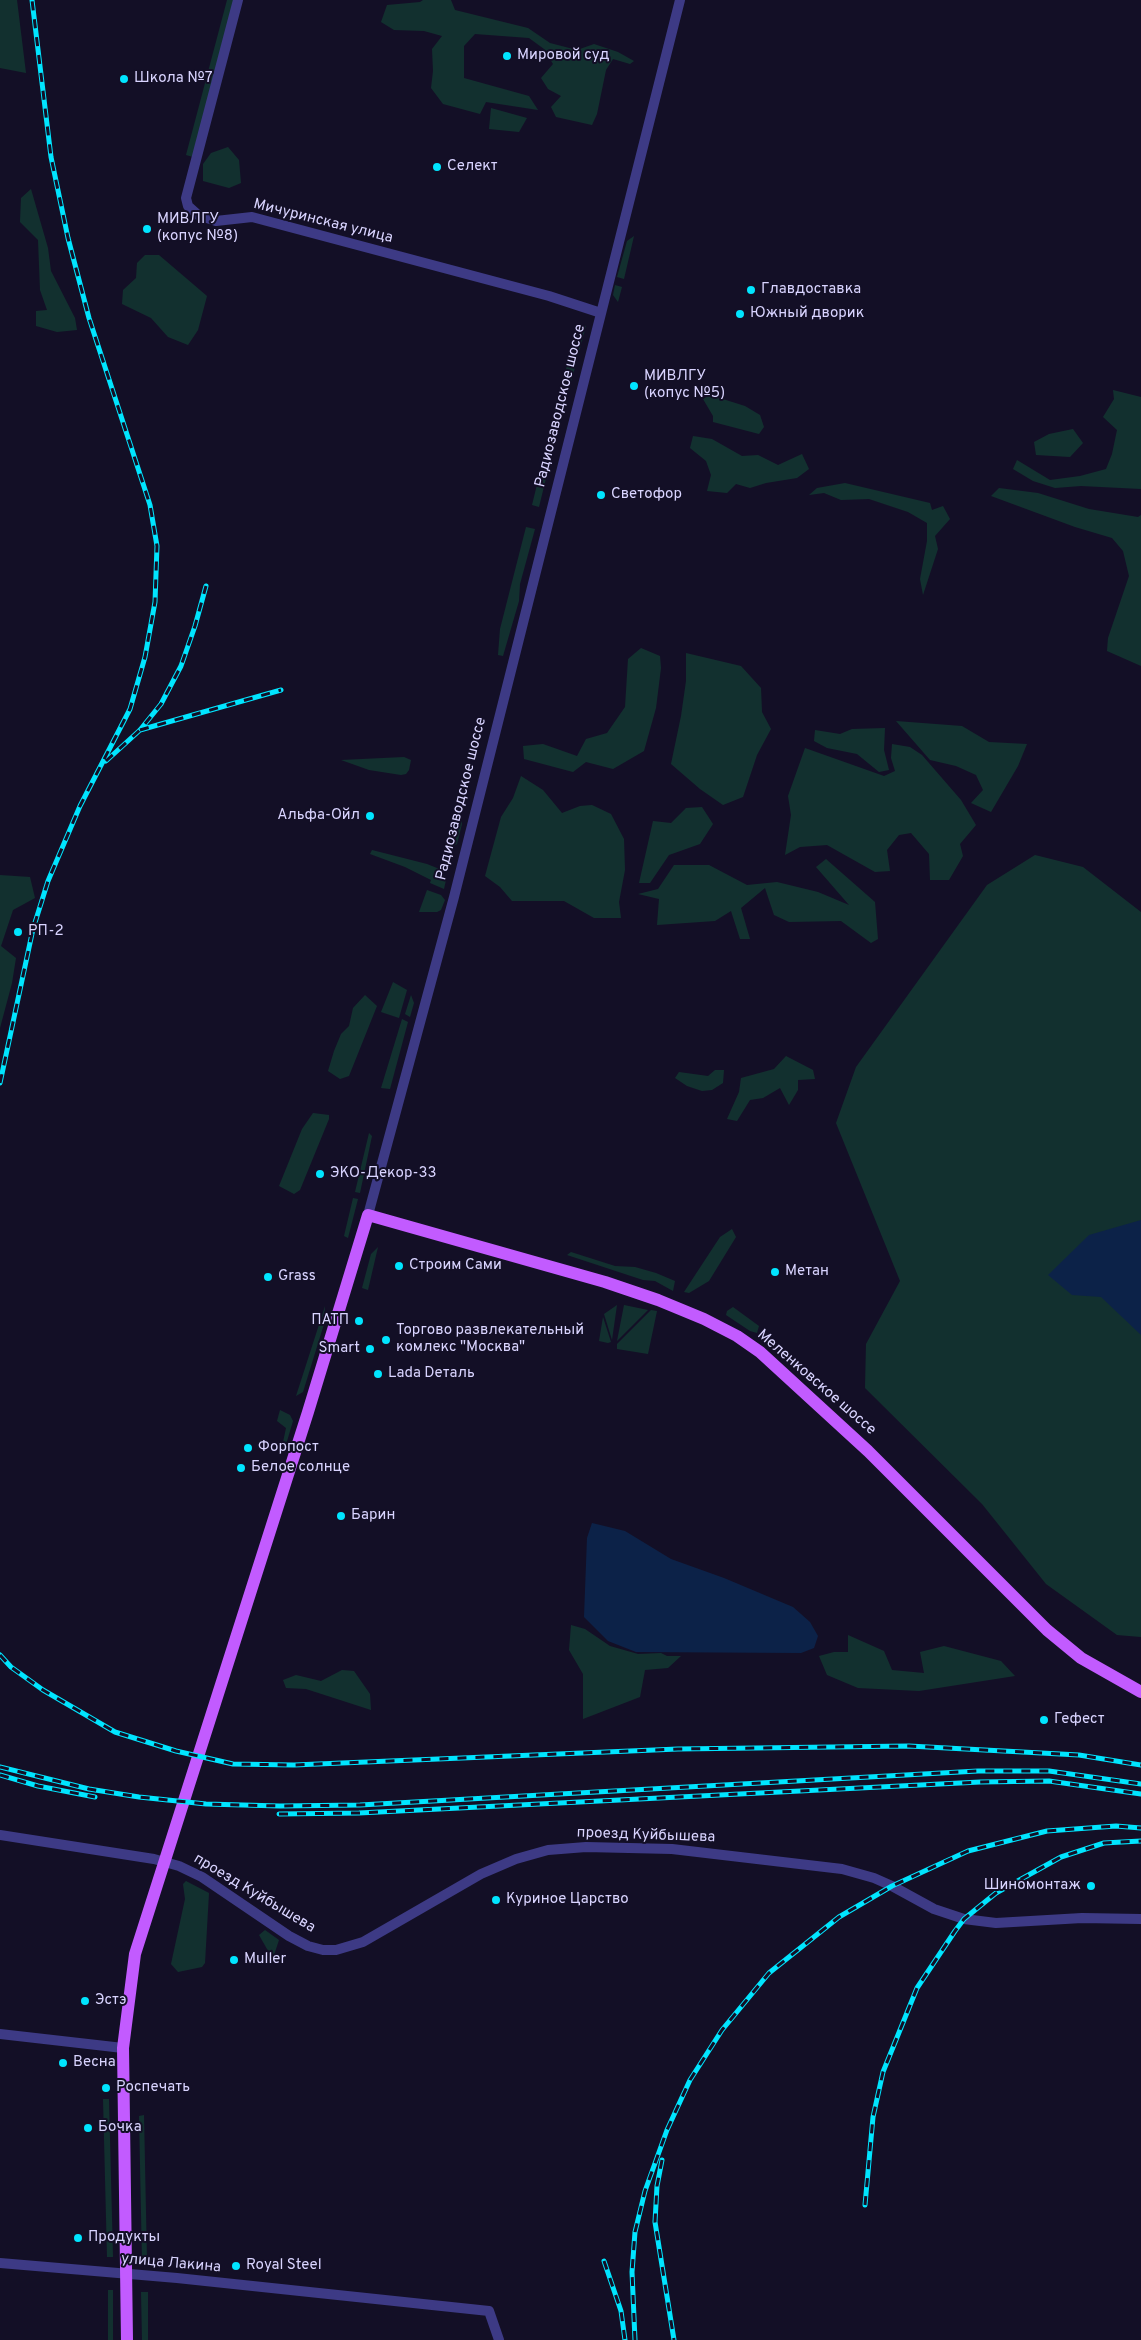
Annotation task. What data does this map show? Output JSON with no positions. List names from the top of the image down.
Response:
{
  "streets": {
    "main road": ["Радиозаводское шоссе", "Меленковское шоссе"],
    "street": ["Мичуринская улица", "проезд Куйбышева", "улица Лакина"]
  },
  "crossings": [
    ["Мичуринская улица", "Радиозаводское шоссе"],
    ["Радиозаводское шоссе", "Меленковское шоссе"],
    ["Радиозаводское шоссе", "улица Лакина"]
  ],
  "places": [
    "Мировой суд",
    "Школа №7",
    "Селект",
    "МИВЛГУ (копус №8)",
    "Главдоставка",
    "Южный дворик",
    "МИВЛГУ (копус №5)",
    "Светофор",
    "Альфа-Ойл",
    "РП-2",
    "ЭКО-Декор-33",
    "Строим Сами",
    "Метан",
    "Grass",
    "ПАТП",
    "Торгово развлекательный комлекс \"Москва\"",
    "Smart",
    "Lada Dеталь",
    "Форпост",
    "Белое солнце",
    "Барин",
    "Гефест",
    "Шиномонтаж",
    "Куриное Царство",
    "Muller",
    "Эстэ",
    "Весна",
    "Роспечать",
    "Бочка",
    "Продукты",
    "Royal Steel"
  ]
}
